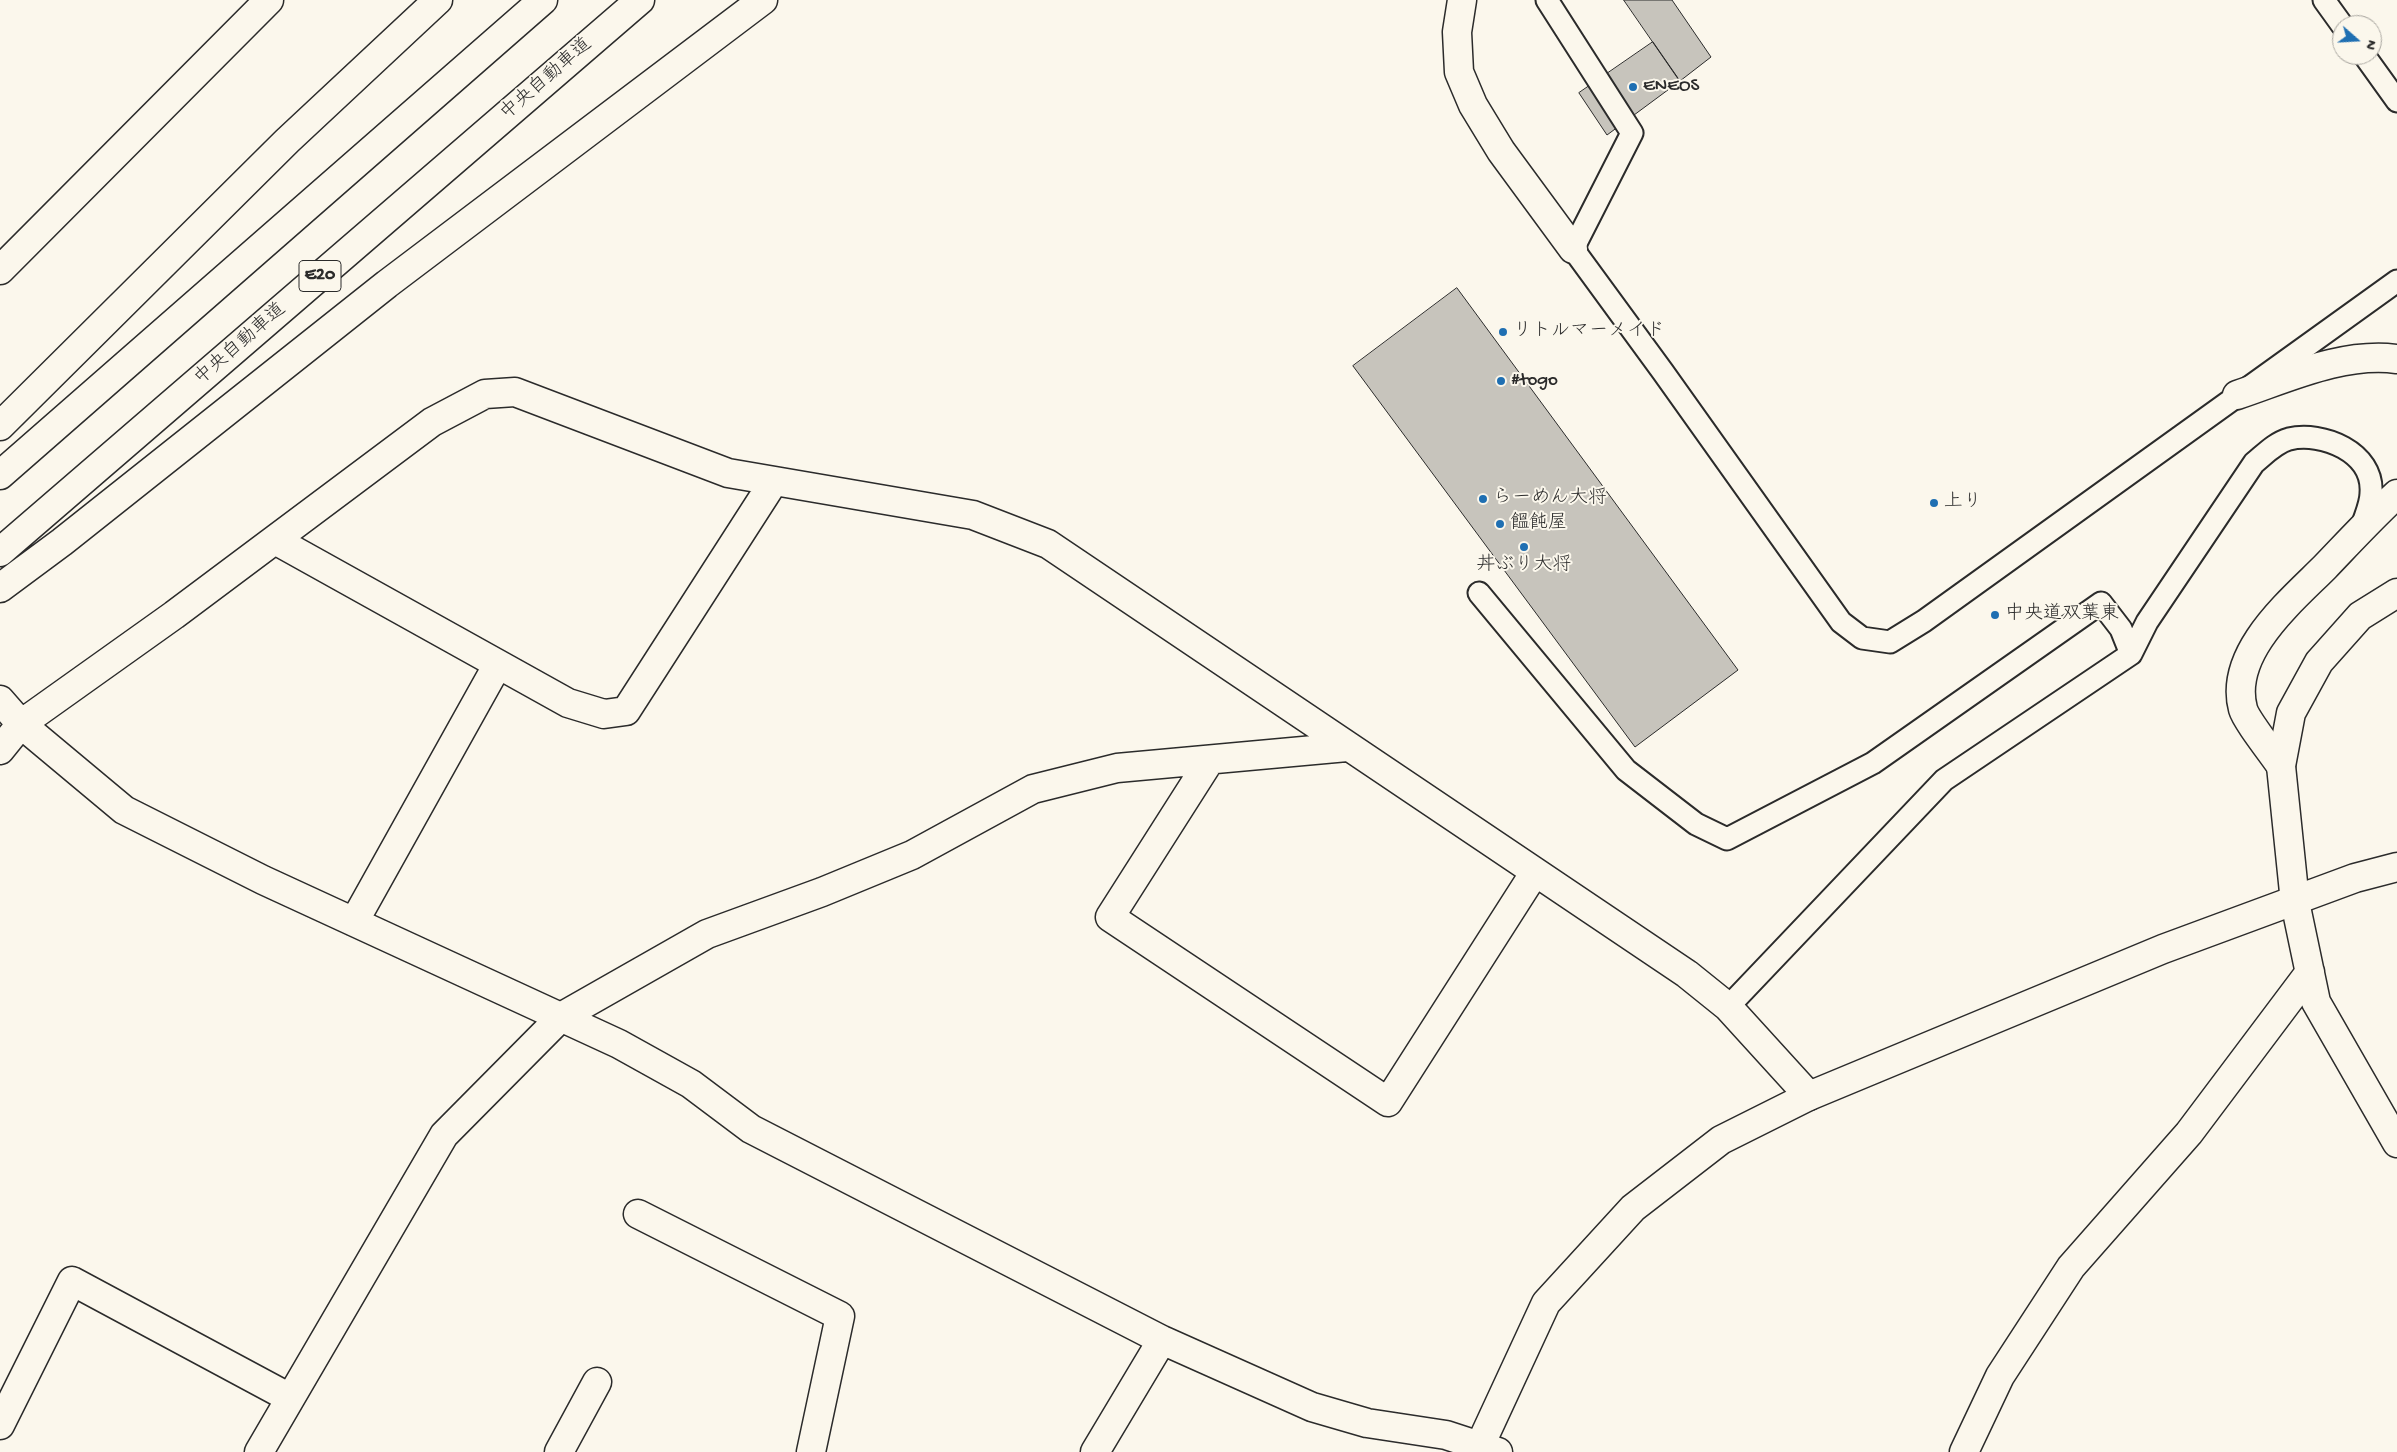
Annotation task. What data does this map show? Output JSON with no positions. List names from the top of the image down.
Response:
{
  "streets": {
    "main road": ["中央自動車道", "E20"]
  },
  "places": [
    "ENEOS",
    "リトルマーメイド",
    "#togo",
    "らーめん大将",
    "上り",
    "饂飩屋",
    "丼ぶり大将",
    "中央道双葉東"
  ],
  "north": "right"
}
